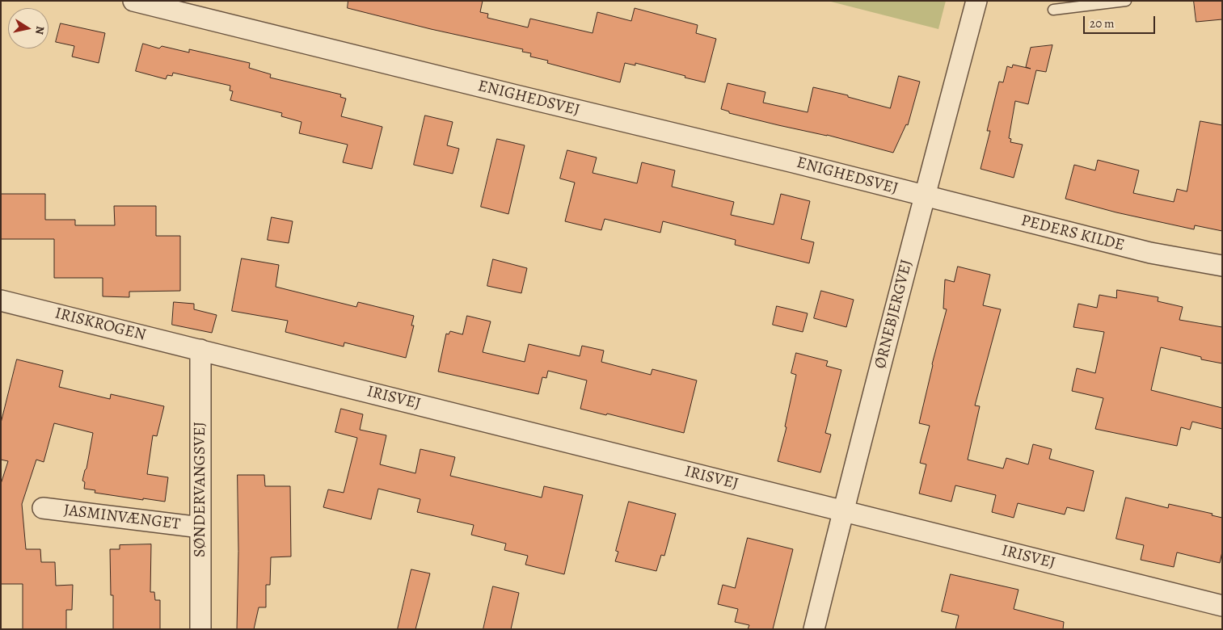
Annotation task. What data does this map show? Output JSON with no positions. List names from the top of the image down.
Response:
{
  "streets": {
    "street": [
      "ENIGHEDSVEJ",
      "PEDERS KILDE",
      "ØRNEBJERGVEJ",
      "IRISKROGEN",
      "IRISVEJ",
      "SØNDERVANGSVEJ",
      "JASMINVÆNGET"
    ]
  },
  "crossings": [
    ["ENIGHEDSVEJ", "PEDERS KILDE"],
    ["ENIGHEDSVEJ", "ØRNEBJERGVEJ"],
    ["PEDERS KILDE", "ØRNEBJERGVEJ"],
    ["ØRNEBJERGVEJ", "IRISVEJ"],
    ["IRISKROGEN", "IRISVEJ"],
    ["IRISKROGEN", "SØNDERVANGSVEJ"],
    ["IRISVEJ", "SØNDERVANGSVEJ"],
    ["SØNDERVANGSVEJ", "JASMINVÆNGET"]
  ],
  "scale_bar": "20 m",
  "north": "right"
}
